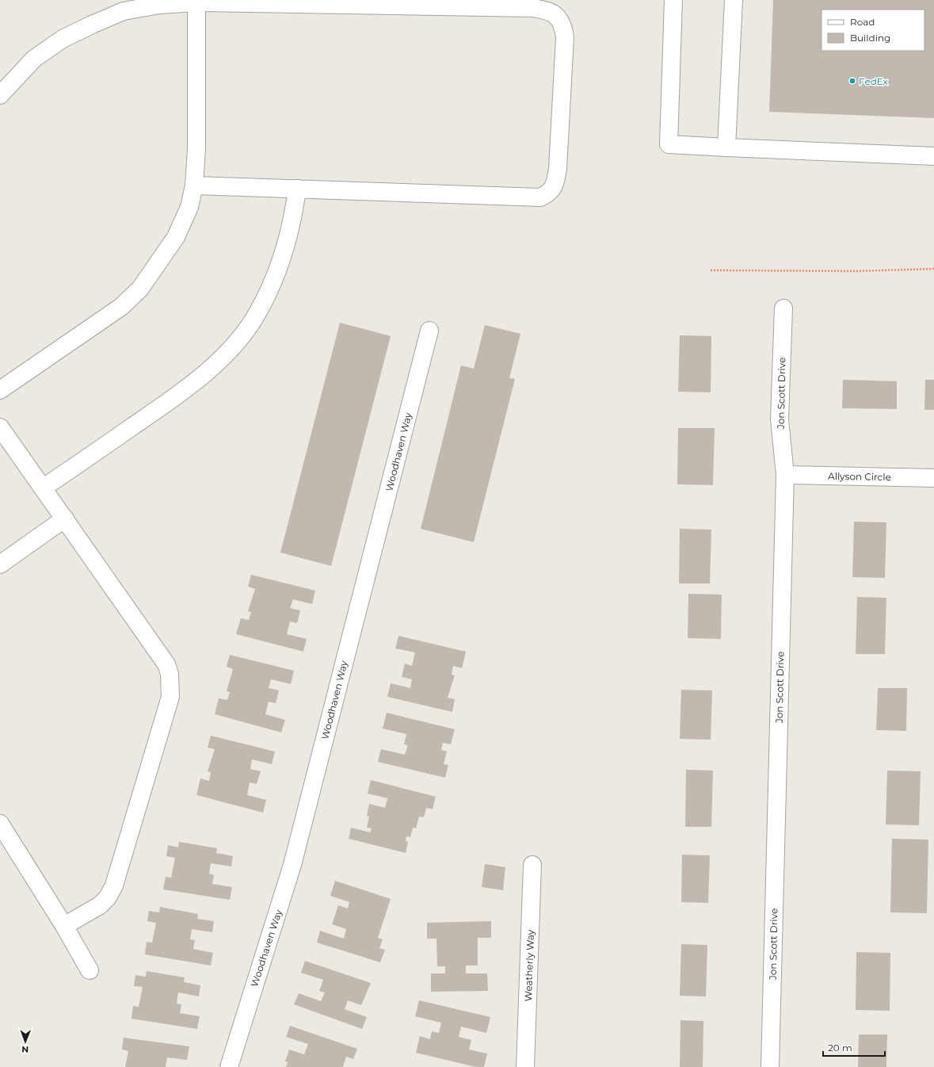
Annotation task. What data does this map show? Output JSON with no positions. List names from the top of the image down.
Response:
{
  "streets": {
    "street": [
      "Jon Scott Drive",
      "Woodhaven Way",
      "Allyson Circle",
      "Weatherly Way"
    ]
  },
  "crossings": [
    ["Jon Scott Drive", "Allyson Circle"]
  ],
  "places": ["FedEx"],
  "legend": ["Road", "Building"],
  "scale_bar": "20 m",
  "north": "bottom"
}
